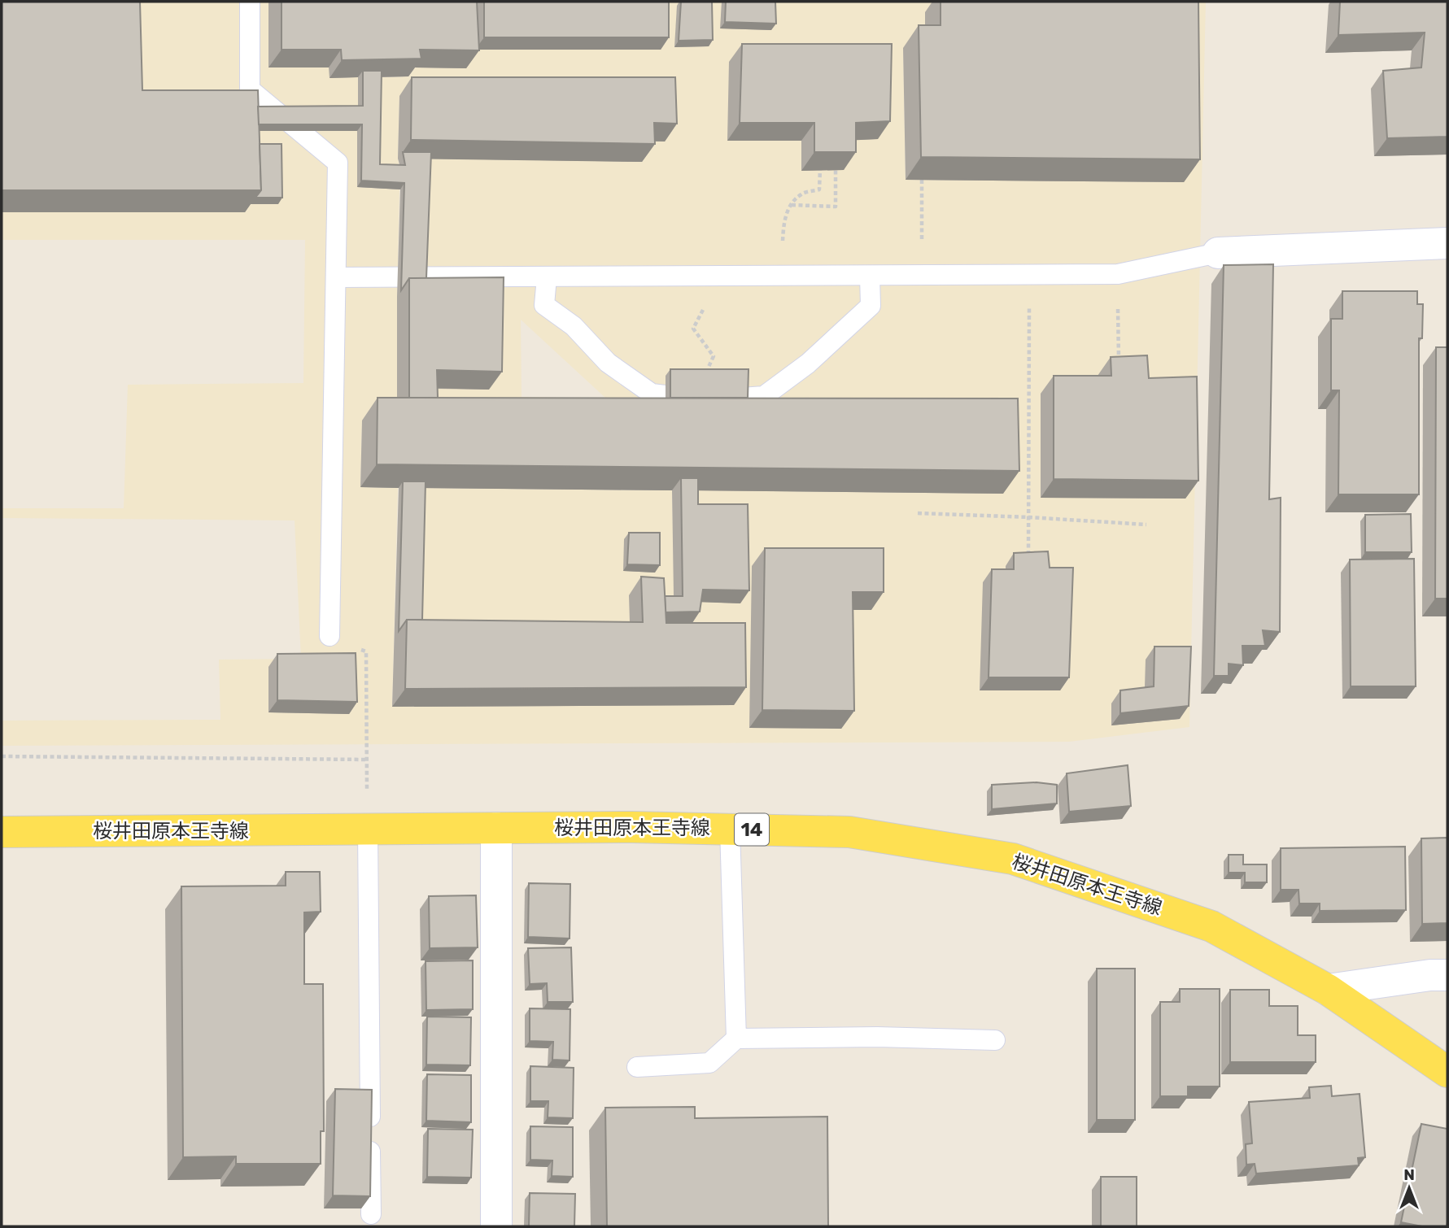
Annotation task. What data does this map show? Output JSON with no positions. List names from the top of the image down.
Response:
{
  "streets": {
    "main road": ["桜井田原本王寺線", "14"]
  },
  "north": "top"
}
